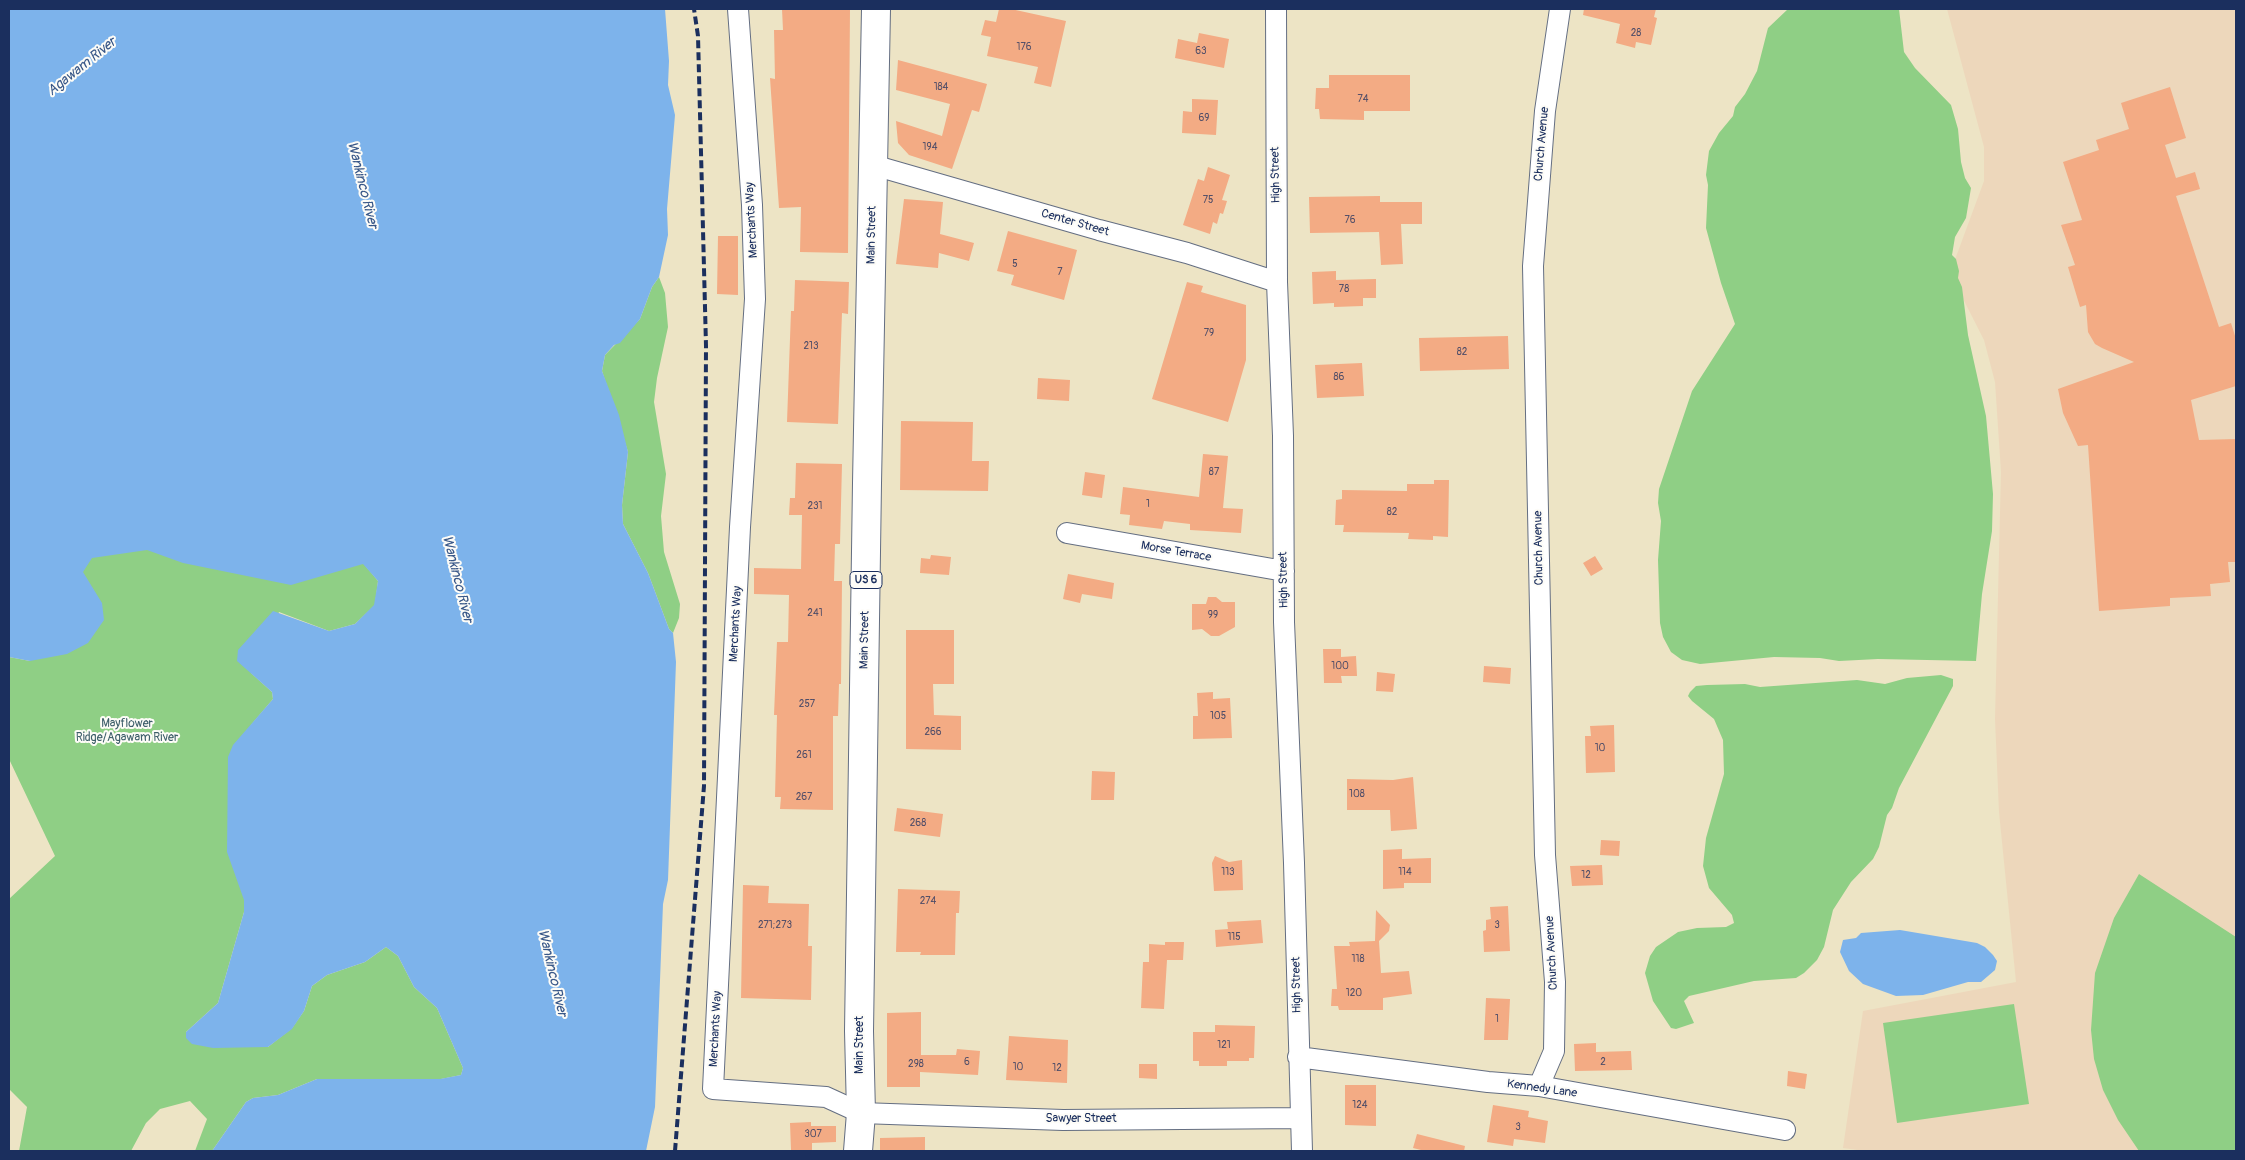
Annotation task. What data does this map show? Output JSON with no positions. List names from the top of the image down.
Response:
{
  "streets": {
    "main road": ["Main Street", "US 6"],
    "street": [
      "Church Avenue",
      "High Street",
      "Merchants Way",
      "Center Street",
      "Morse Terrace",
      "Kennedy Lane",
      "Sawyer Street"
    ]
  },
  "crossings": [
    ["Church Avenue", "Kennedy Lane"],
    ["High Street", "Center Street"],
    ["High Street", "Morse Terrace"],
    ["High Street", "Kennedy Lane"],
    ["High Street", "Sawyer Street"],
    ["Merchants Way", "Main Street"],
    ["Merchants Way", "Sawyer Street"],
    ["Center Street", "Main Street"],
    ["Main Street", "Sawyer Street"]
  ],
  "water": ["Agawam River", "Wankinco River"],
  "parks": ["Mayflower Ridge/Agawam River"],
  "house_numbers": [
    "28",
    "176",
    "63",
    "184",
    "74",
    "69",
    "194",
    "75",
    "76",
    "5",
    "7",
    "78",
    "79",
    "213",
    "82",
    "86",
    "87",
    "1",
    "231",
    "82",
    "241",
    "99",
    "100",
    "257",
    "105",
    "266",
    "10",
    "261",
    "108",
    "267",
    "268",
    "113",
    "114",
    "12",
    "274",
    "271;273",
    "3",
    "115",
    "118",
    "120",
    "1",
    "121",
    "6",
    "2",
    "298",
    "10",
    "12",
    "124",
    "3",
    "307"
  ]
}
